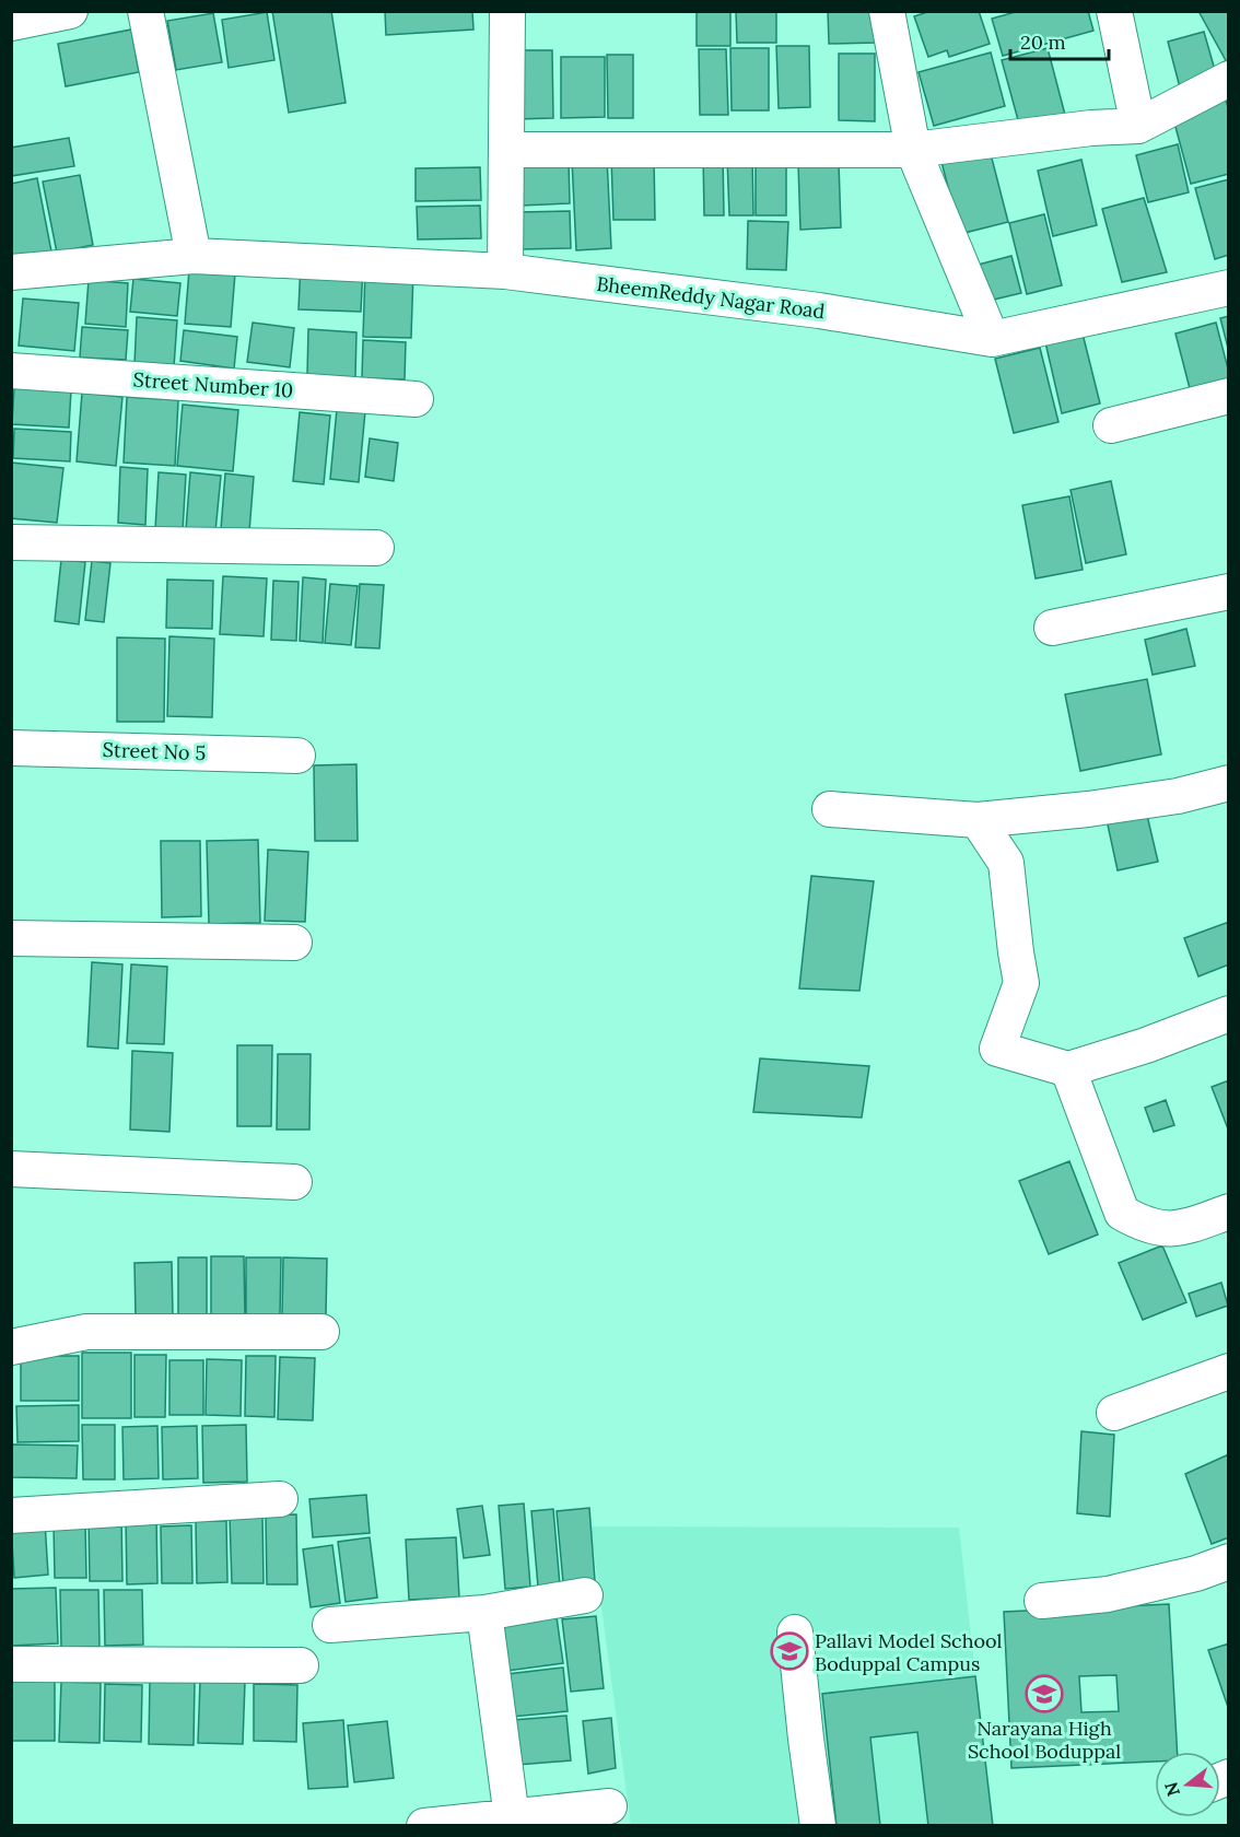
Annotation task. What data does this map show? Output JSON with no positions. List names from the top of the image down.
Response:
{
  "streets": {
    "street": ["BheemReddy Nagar Road", "Street Number 10", "Street No 5"]
  },
  "places": {
    "school or university": ["Pallavi Model School Boduppal Campus", "Narayana High School Boduppal"]
  },
  "scale_bar": "20 m",
  "north": "left"
}
